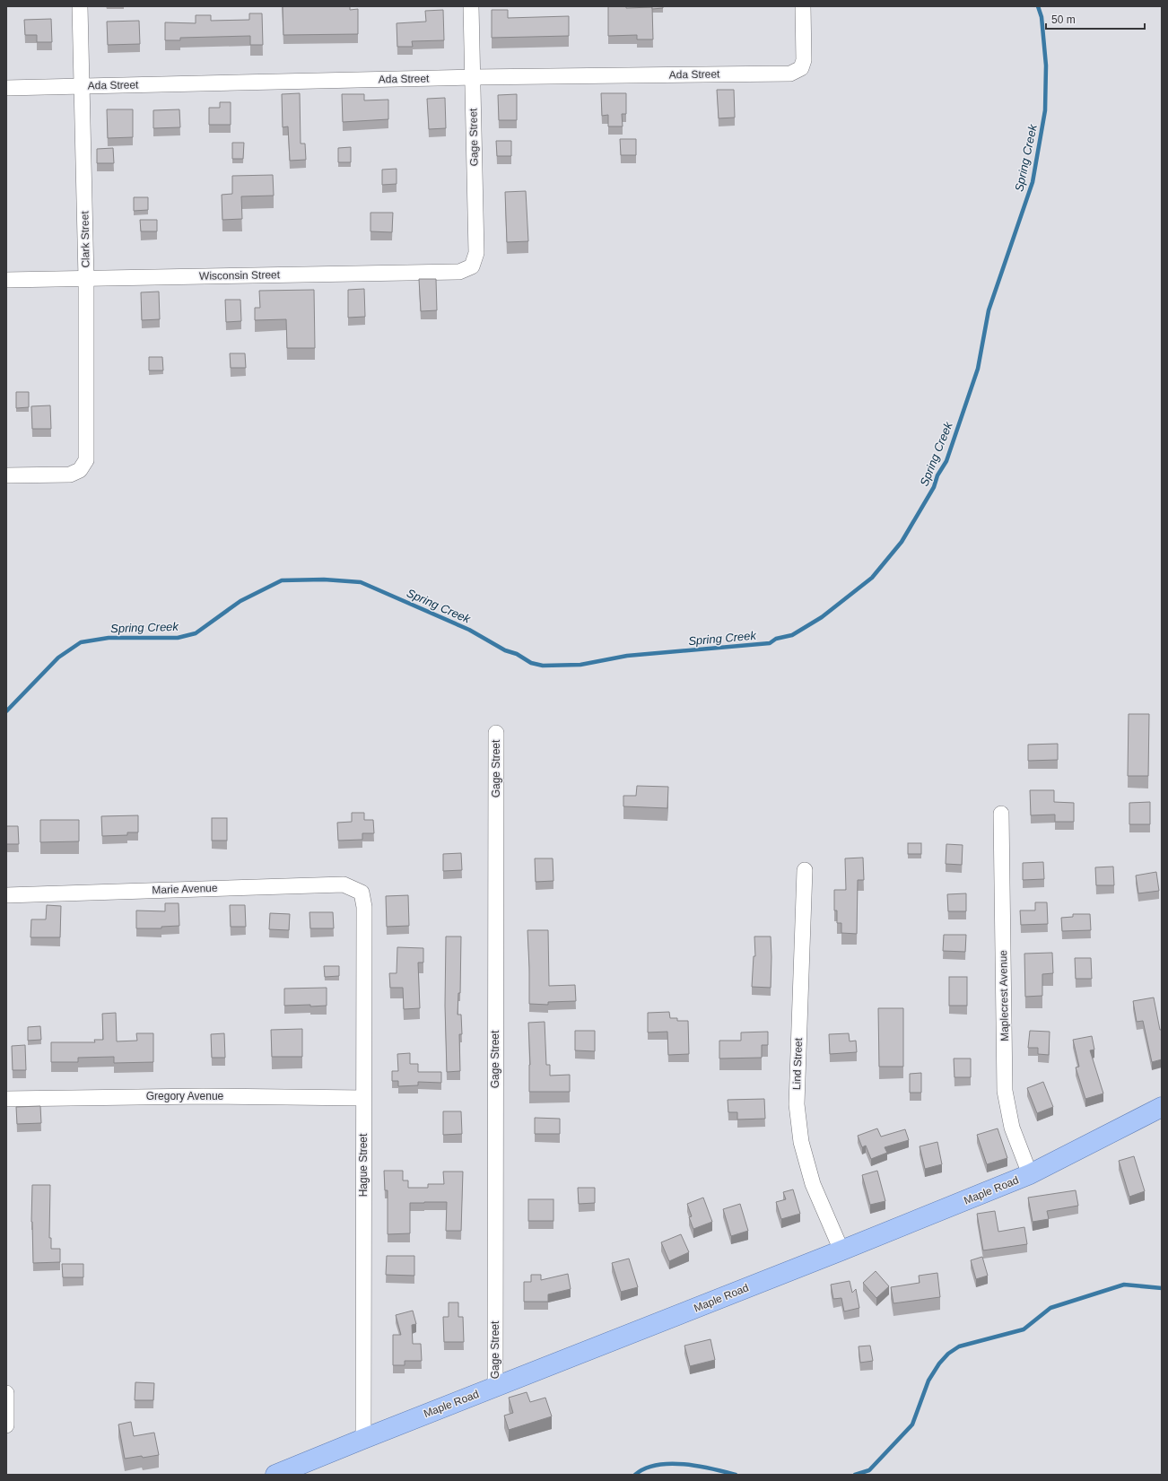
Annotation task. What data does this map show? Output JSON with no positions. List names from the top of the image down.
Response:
{
  "streets": {
    "main road": ["Maple Road"],
    "street": [
      "Ada Street",
      "Gage Street",
      "Clark Street",
      "Wisconsin Street",
      "Marie Avenue",
      "Maplecrest Avenue",
      "Lind Street",
      "Gregory Avenue",
      "Hague Street"
    ]
  },
  "crossings": [
    ["Ada Street", "Gage Street"],
    ["Ada Street", "Clark Street"],
    ["Gage Street", "Wisconsin Street"],
    ["Gage Street", "Maple Road"],
    ["Clark Street", "Wisconsin Street"],
    ["Marie Avenue", "Hague Street"],
    ["Maplecrest Avenue", "Maple Road"],
    ["Lind Street", "Maple Road"],
    ["Gregory Avenue", "Hague Street"],
    ["Hague Street", "Maple Road"]
  ],
  "water": ["Spring Creek"],
  "scale_bar": "50 m"
}
